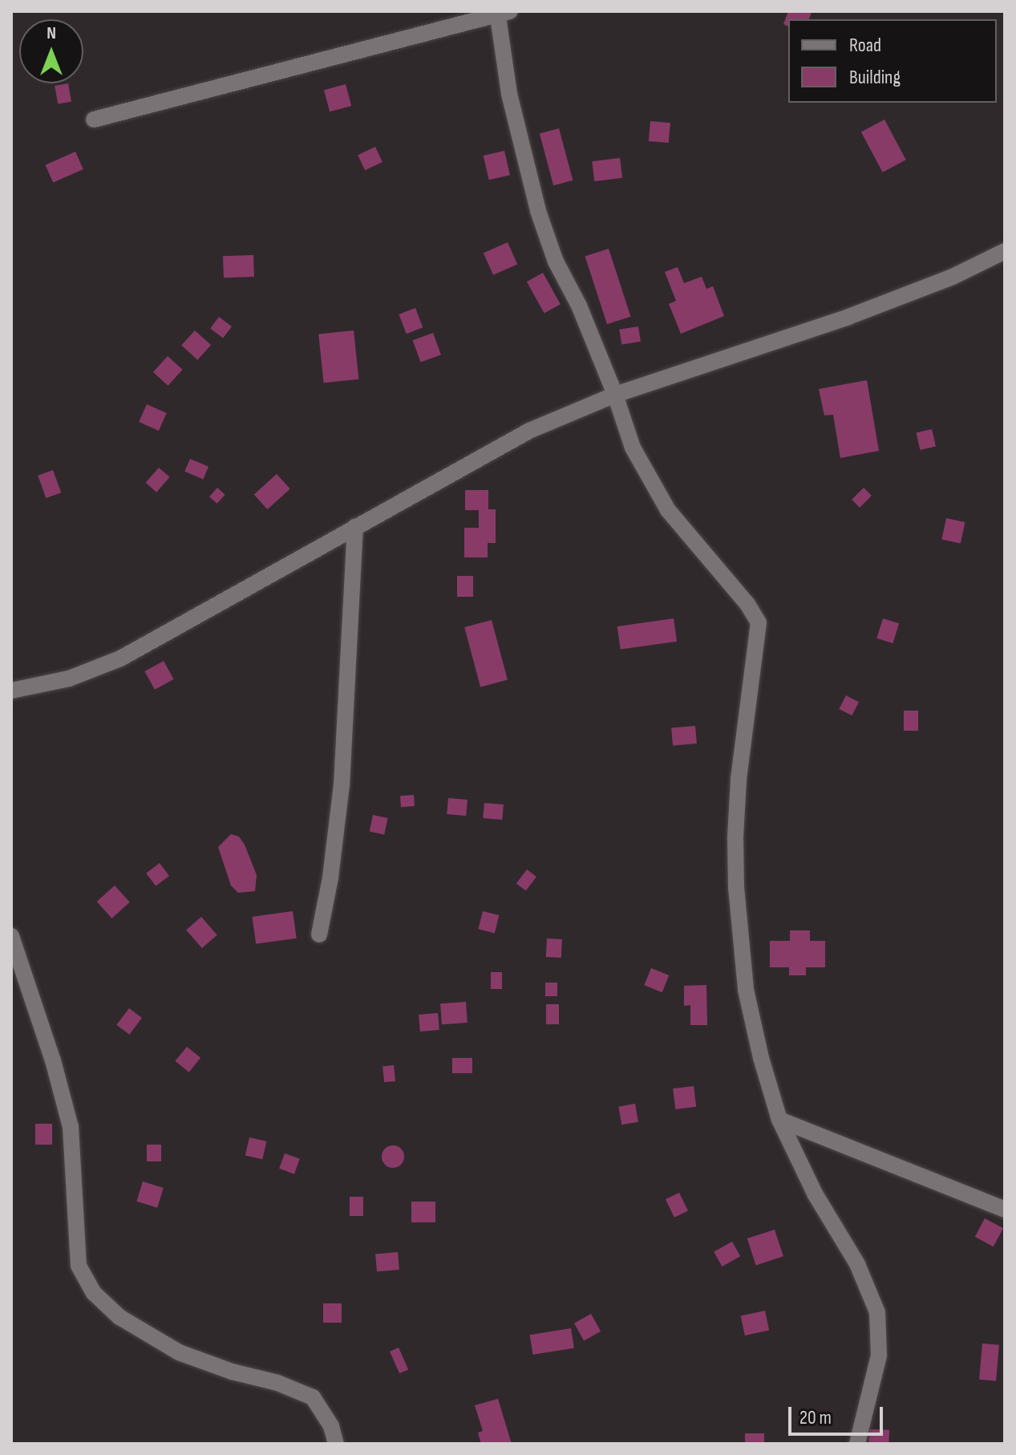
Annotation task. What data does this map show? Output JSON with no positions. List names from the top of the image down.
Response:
{
  "legend": ["Road", "Building"],
  "scale_bar": "20 m",
  "north": "top"
}
